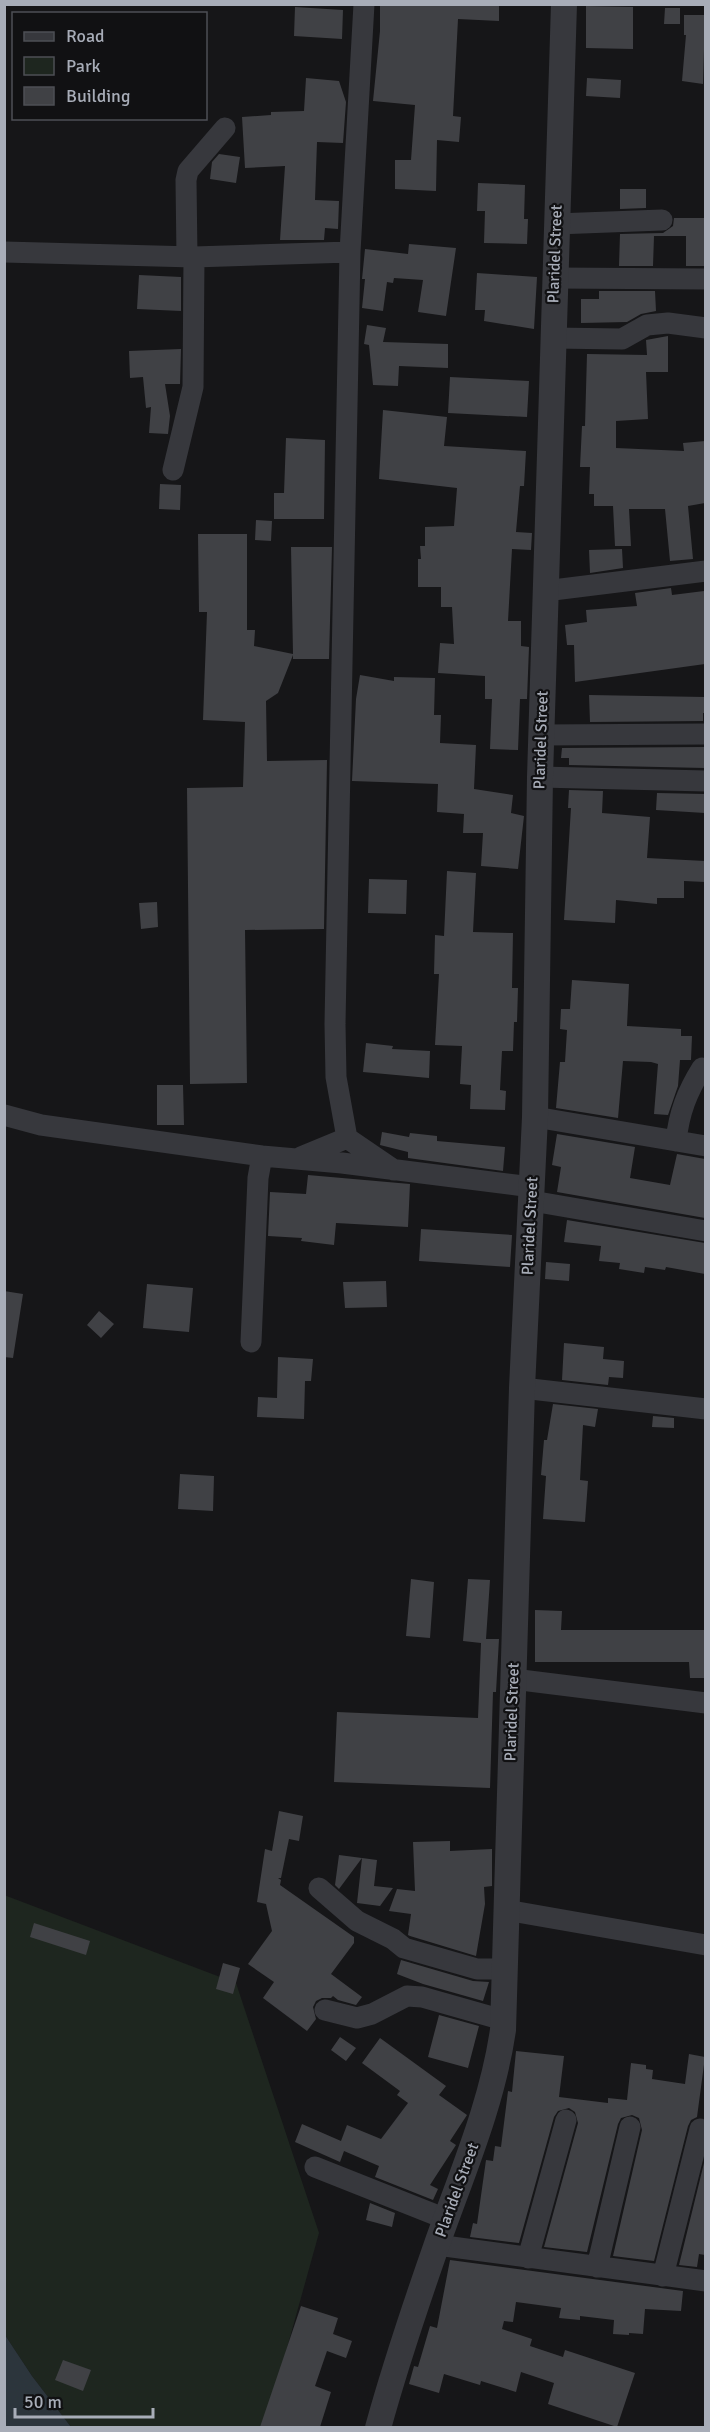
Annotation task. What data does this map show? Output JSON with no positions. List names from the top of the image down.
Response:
{
  "streets": {
    "street": ["Plaridel Street"]
  },
  "legend": ["Road", "Park", "Building"],
  "scale_bar": "50 m"
}
